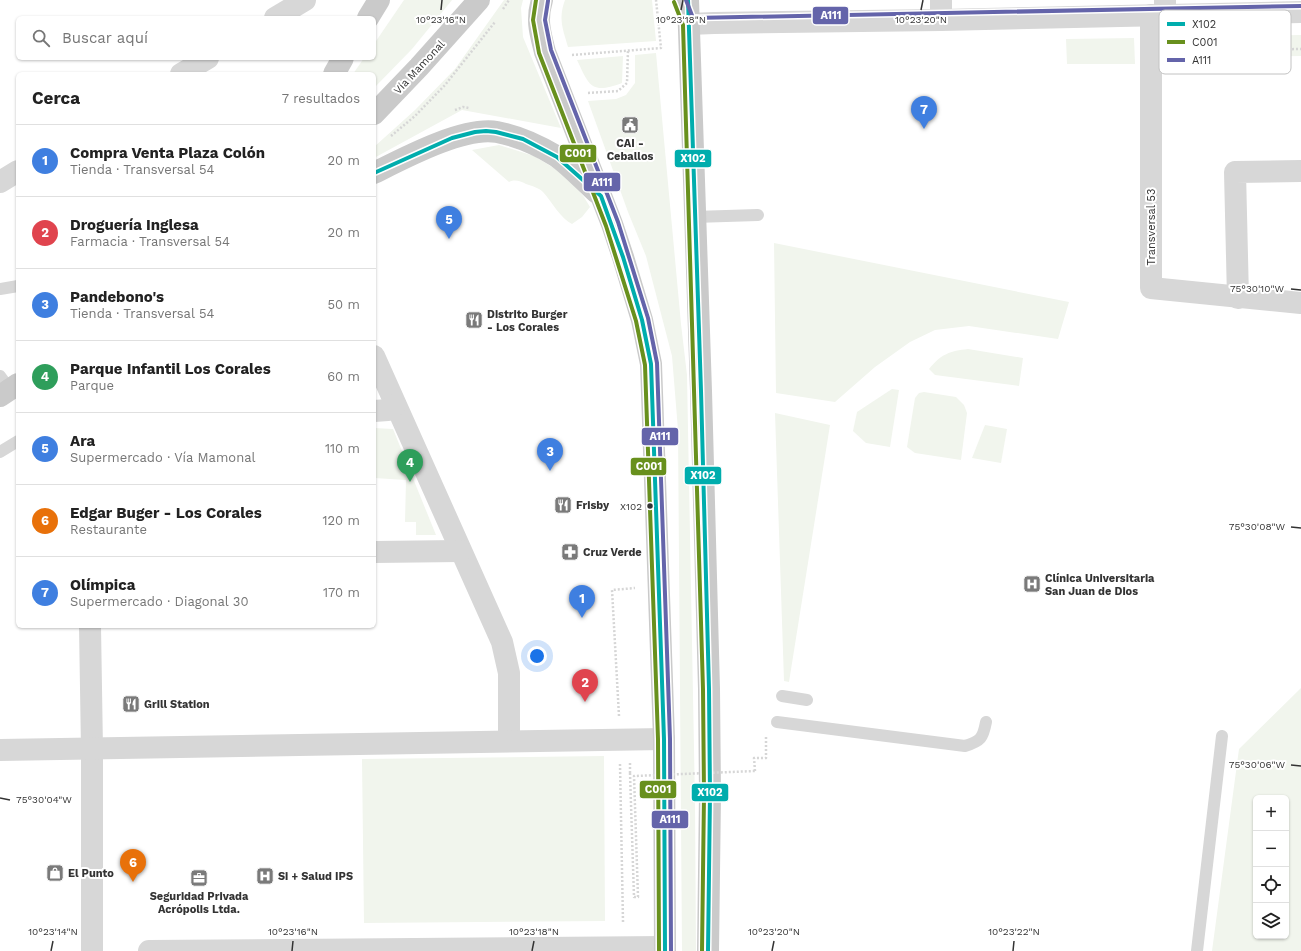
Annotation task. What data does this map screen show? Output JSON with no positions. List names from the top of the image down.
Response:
{
  "streets": {
    "main road": ["Vía Mamonal"],
    "street": ["Transversal 53"]
  },
  "places": {
    "public building": ["CAI - Ceballos"],
    "restaurant": ["Distrito Burger - Los Corales", "Frisby", "Grill Station"],
    "other": ["X102"],
    "pharmacy": ["Cruz Verde"],
    "hospital": ["Clínica Universitaria San Juan de Dios", "Si + Salud IPS"],
    "shop": ["El Punto"],
    "office": ["Seguridad Privada Acrópolis Ltda."]
  },
  "lines": ["transit line X102", "transit line C001", "transit line A111"],
  "legend": ["X102", "C001", "A111"],
  "page": {
    "search": "Buscar aquí",
    "heading": ["Cerca", "7 resultados"],
    "pins": [
      "7",
      "5",
      "3",
      "4",
      "1",
      "2",
      "6"
    ],
    "list": [
      {
        "mark": "1",
        "name": "Compra Venta Plaza Colón",
        "note": "Tienda · Transversal 54",
        "value": "20 m"
      },
      {
        "mark": "2",
        "name": "Droguería Inglesa",
        "note": "Farmacia · Transversal 54",
        "value": "20 m"
      },
      {
        "mark": "3",
        "name": "Pandebono's",
        "note": "Tienda · Transversal 54",
        "value": "50 m"
      },
      {
        "mark": "4",
        "name": "Parque Infantil Los Corales",
        "note": "Parque",
        "value": "60 m"
      },
      {
        "mark": "5",
        "name": "Ara",
        "note": "Supermercado · Vía Mamonal",
        "value": "110 m"
      },
      {
        "mark": "6",
        "name": "Edgar Buger - Los Corales",
        "note": "Restaurante",
        "value": "120 m"
      },
      {
        "mark": "7",
        "name": "Olímpica",
        "note": "Supermercado · Diagonal 30",
        "value": "170 m"
      }
    ],
    "map_buttons": ["+", "−"]
  },
  "coordinates": [
    "10°23'16\"N",
    "10°23'18\"N",
    "10°23'20\"N",
    "75°30'10\"W",
    "75°30'08\"W",
    "75°30'06\"W",
    "75°30'04\"W",
    "10°23'14\"N",
    "10°23'22\"N"
  ]
}
